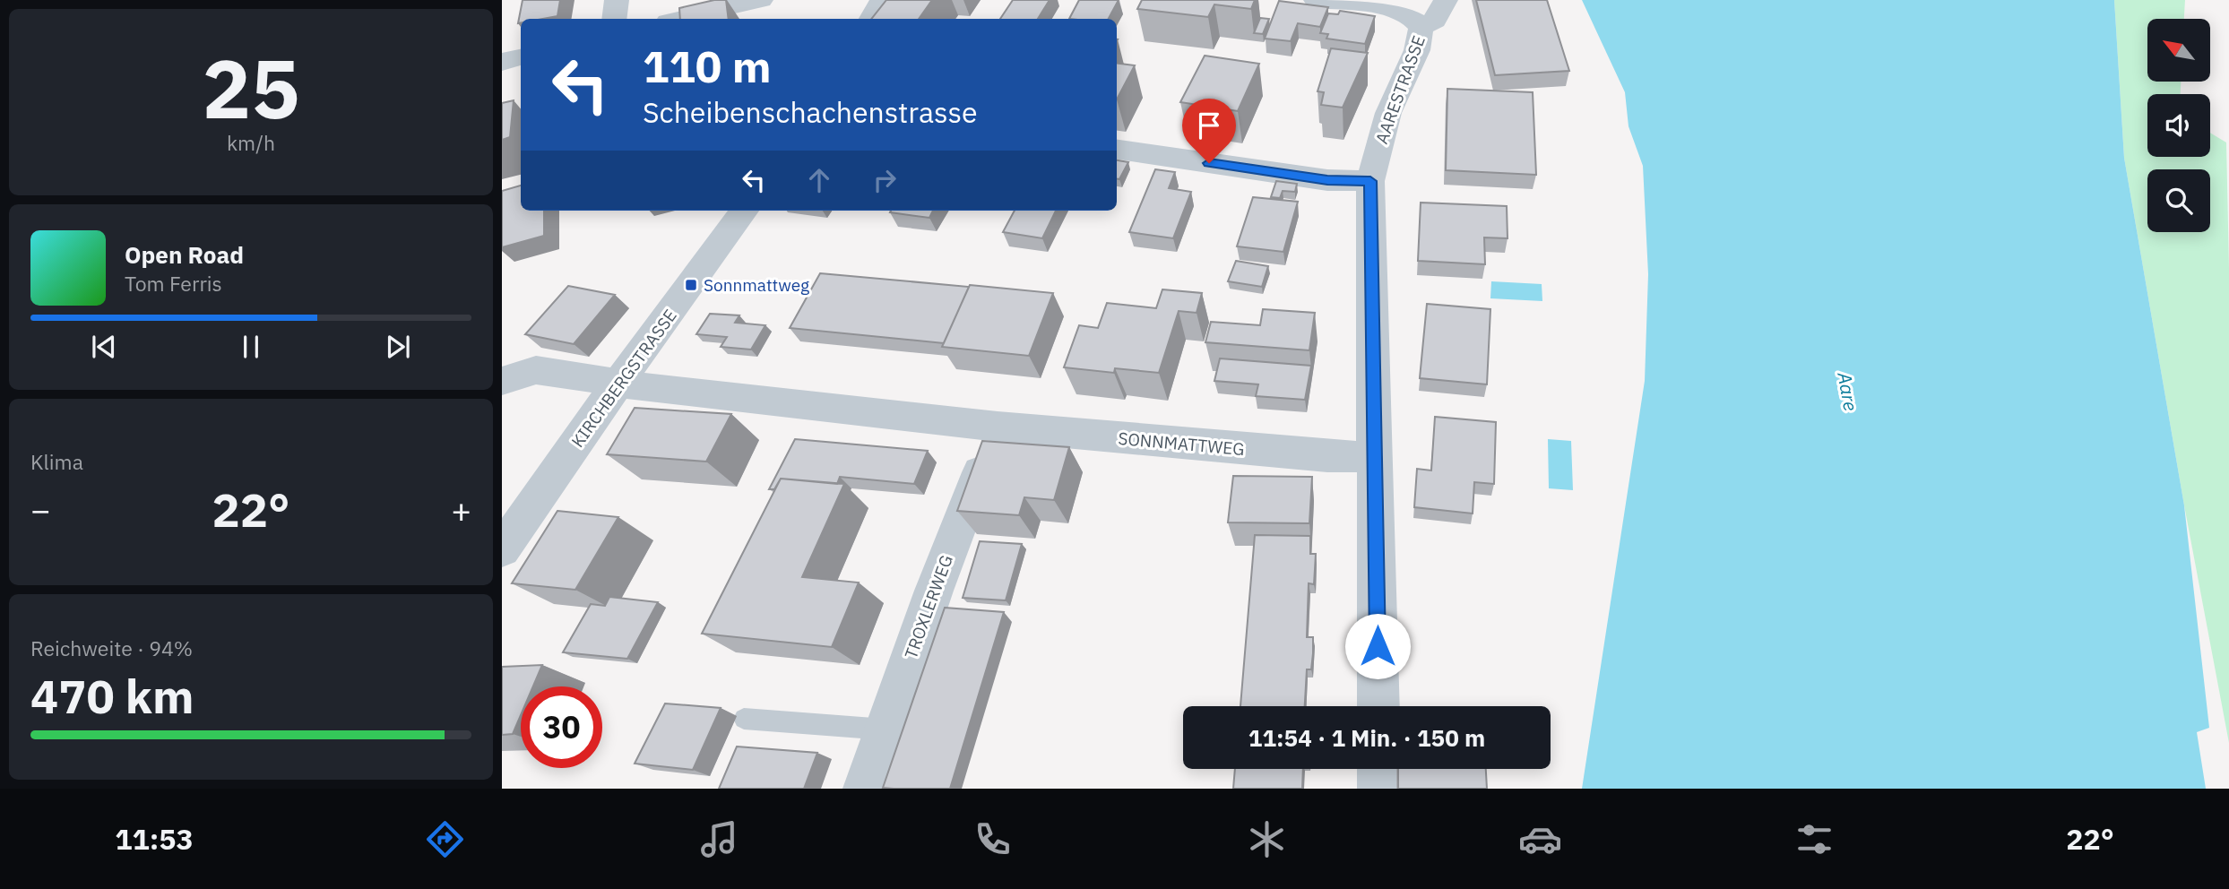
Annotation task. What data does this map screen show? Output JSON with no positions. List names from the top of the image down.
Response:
{
  "streets": {
    "street": [
      "AARESTRASSE",
      "KIRCHBERGSTRASSE",
      "SONNMATTWEG",
      "TROXLERWEG"
    ]
  },
  "crossings": [
    ["AARESTRASSE", "SONNMATTWEG"],
    ["KIRCHBERGSTRASSE", "SONNMATTWEG"],
    ["SONNMATTWEG", "TROXLERWEG"]
  ],
  "water": ["Aare"],
  "places": {
    "transit": ["Sonnmattweg"]
  },
  "north": "top left",
  "page": {
    "tile": [
      ["25", "km/h"],
      "Klima",
      ["Reichweite · 94%", "470 km"]
    ],
    "turn": ["110 m", "Scheibenschachenstrasse"],
    "song": ["Open Road", "Tom Ferris"],
    "heat": ["−", "22°", "+"],
    "limit": "30",
    "trip": "11:54 · 1 Min. · 150 m",
    "tabs": ["11:53", "22°"]
  }
}
